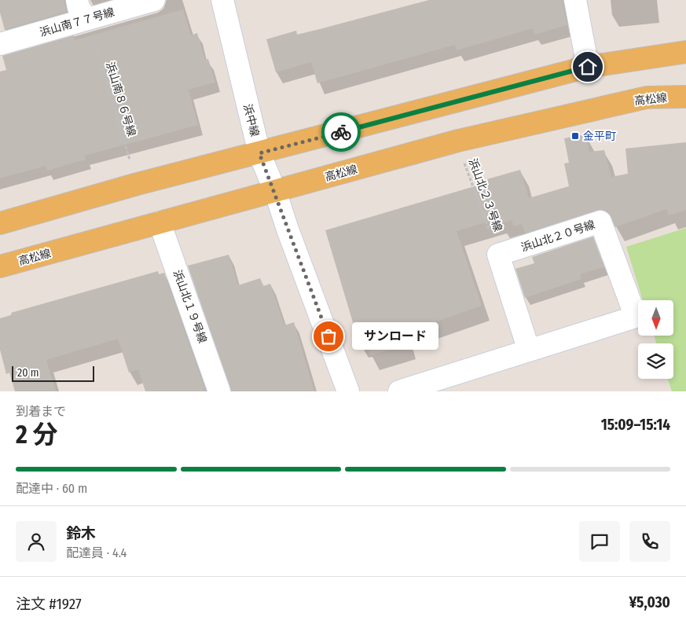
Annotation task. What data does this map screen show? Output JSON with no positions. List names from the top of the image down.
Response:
{
  "streets": {
    "main road": ["高松線"],
    "street": [
      "浜山南７７号線",
      "浜中線",
      "浜山北２０号線",
      "浜山北１９号線"
    ],
    "path": ["浜山南８６号線", "浜山北２３号線"]
  },
  "crossings": [
    ["浜山南７７号線", "浜山南８６号線"],
    ["高松線", "浜中線"],
    ["高松線", "浜山北２３号線"],
    ["高松線", "浜山北１９号線"],
    ["浜山北２３号線", "浜山北２０号線"]
  ],
  "places": {
    "transit": ["金平町"],
    "other": ["サンロード"]
  },
  "scale_bar": "20 m",
  "north": "bottom",
  "page": {
    "bubble": "サンロード",
    "scale": "20 m",
    "heading": ["2 分", "到着まで", "15:09–15:14"],
    "panel": [
      "鈴木",
      "配達員 · 4.4",
      "注文 #1927",
      "¥5,030"
    ],
    "bar": "配達中 · 60 m"
  }
}
